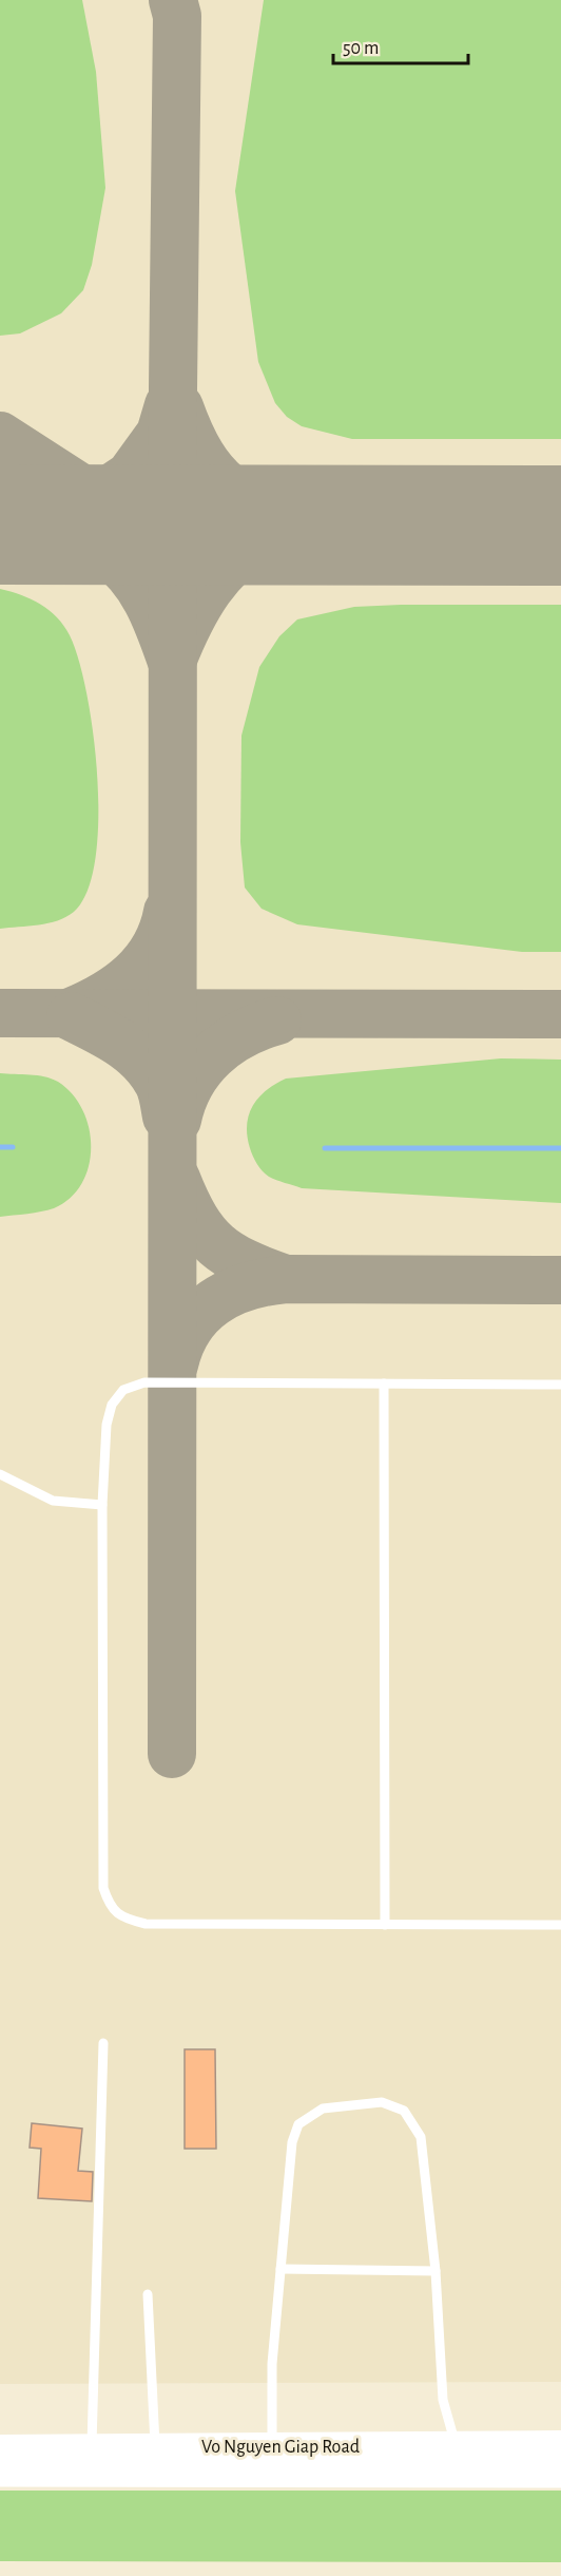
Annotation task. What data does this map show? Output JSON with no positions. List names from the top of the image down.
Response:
{
  "streets": {
    "highway": ["Vo Nguyen Giap Road"]
  },
  "scale_bar": "50 m"
}
